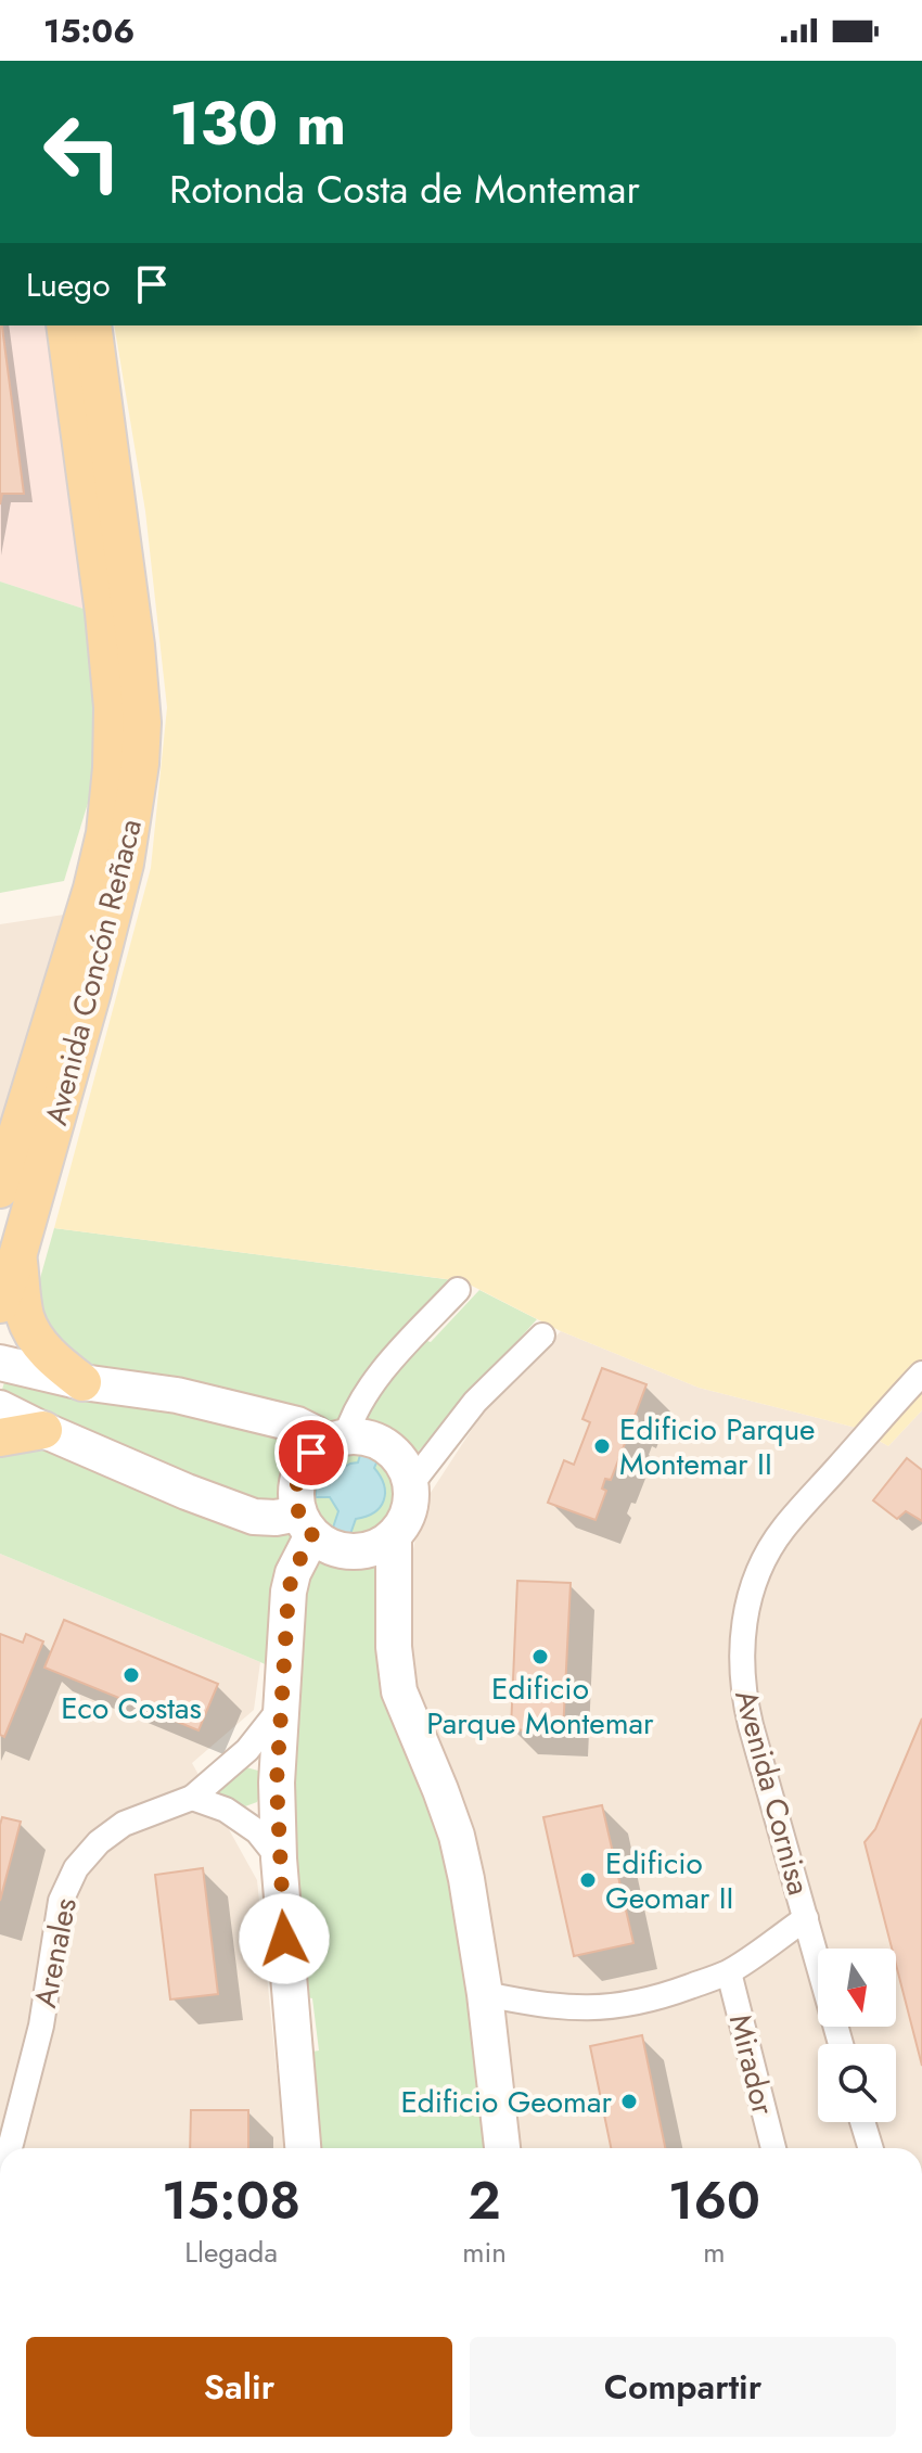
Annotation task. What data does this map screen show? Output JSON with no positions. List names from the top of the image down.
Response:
{
  "streets": {
    "main road": ["Avenida Concón Reñaca"],
    "street": ["Avenida Cornisa", "Arenales", "Mirador"]
  },
  "places": [
    "Edificio Parque Montemar II",
    "Edificio Parque Montemar",
    "Eco Costas",
    "Edificio Geomar II",
    "Edificio Geomar"
  ],
  "north": "bottom",
  "page": {
    "status": "15:06",
    "turn": ["130 m", "Rotonda Costa de Montemar"],
    "then": "Luego",
    "eta": [
      "15:08",
      "Llegada",
      "2",
      "min",
      "160",
      "m"
    ],
    "buttons": ["Salir", "Compartir"]
  }
}
